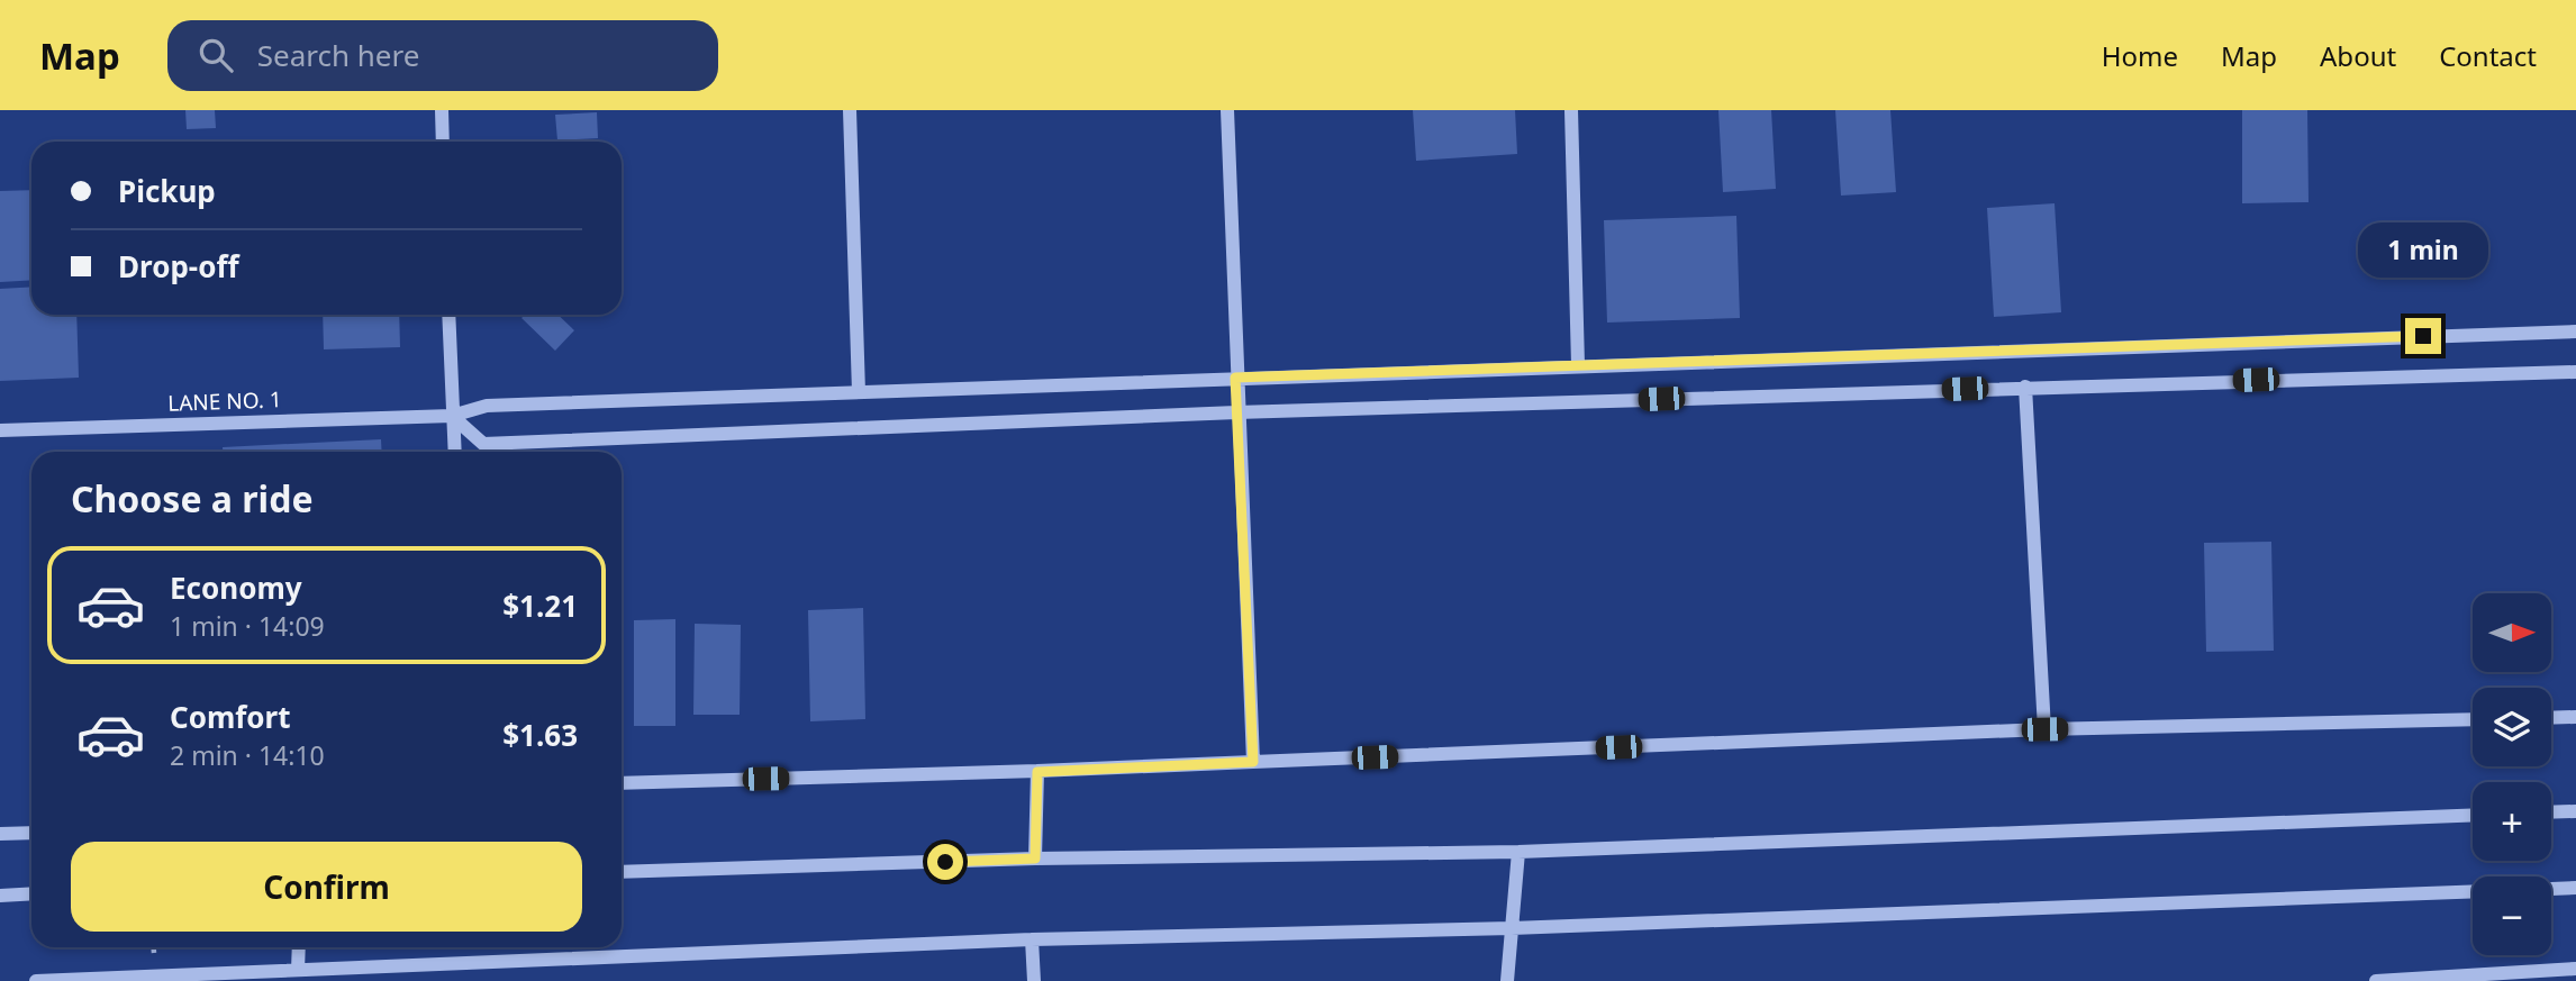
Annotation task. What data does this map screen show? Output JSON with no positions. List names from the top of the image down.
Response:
{
  "streets": {
    "street": ["LANE NO. 1"]
  },
  "north": "right",
  "page": {
    "header": "Map",
    "search": "Search here",
    "nav": [
      "Home",
      "Map",
      "About",
      "Contact"
    ],
    "banner": ["Pickup", "Drop-off"],
    "bubble": "1 min",
    "heading": "Choose a ride",
    "list": [
      {
        "name": "Economy",
        "note": "1 min · 14:09",
        "value": "$1.21"
      },
      {
        "name": "Comfort",
        "note": "2 min · 14:10",
        "value": "$1.63"
      }
    ],
    "map_buttons": ["+", "−"],
    "buttons": "Confirm"
  }
}
